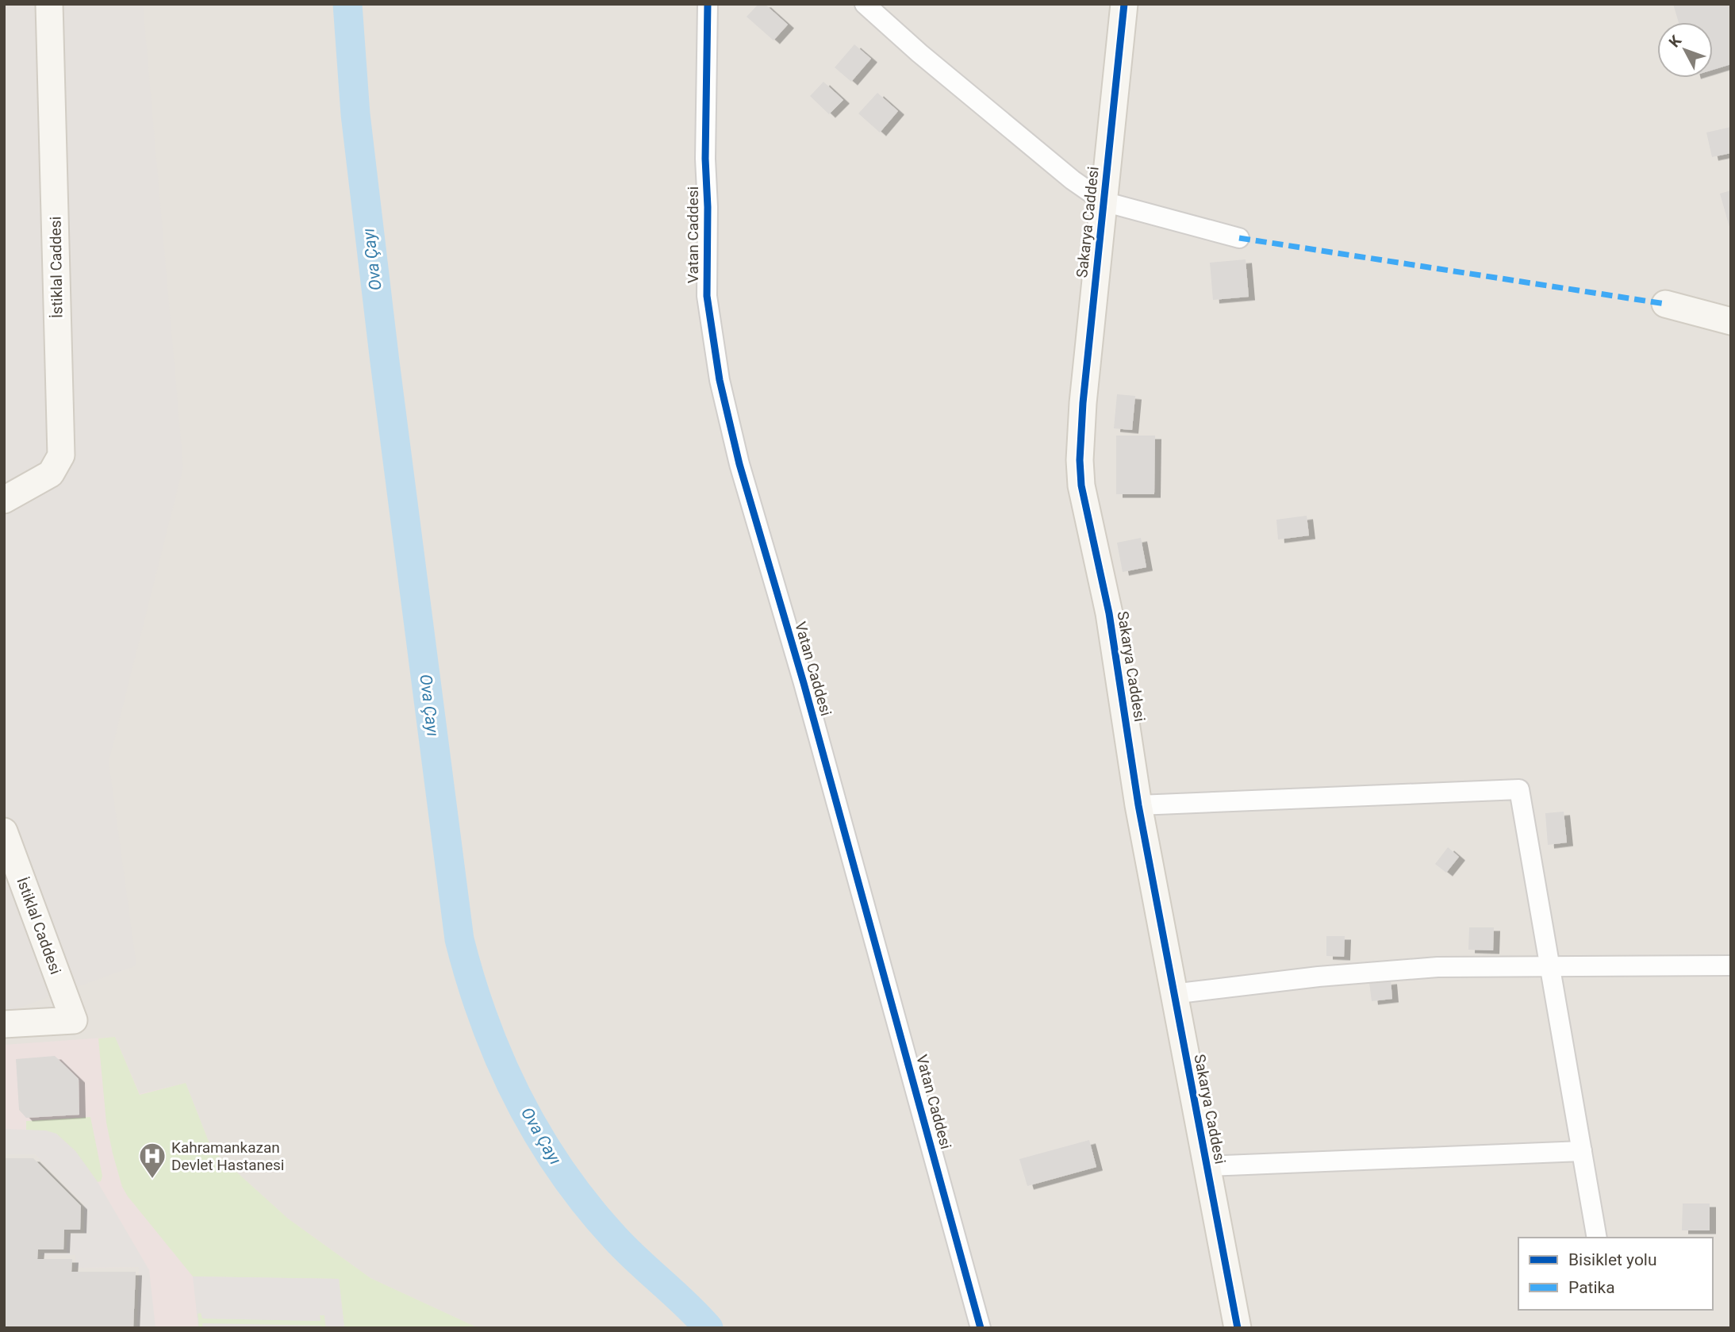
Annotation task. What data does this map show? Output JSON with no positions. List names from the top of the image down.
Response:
{
  "streets": {
    "street": ["Sakarya Caddesi", "Vatan Caddesi", "İstiklal Caddesi"]
  },
  "water": ["Ova Çayı"],
  "places": {
    "hospital": ["Kahramankazan Devlet Hastanesi"]
  },
  "legend": ["Bisiklet yolu", "Patika"],
  "north": "top left"
}
